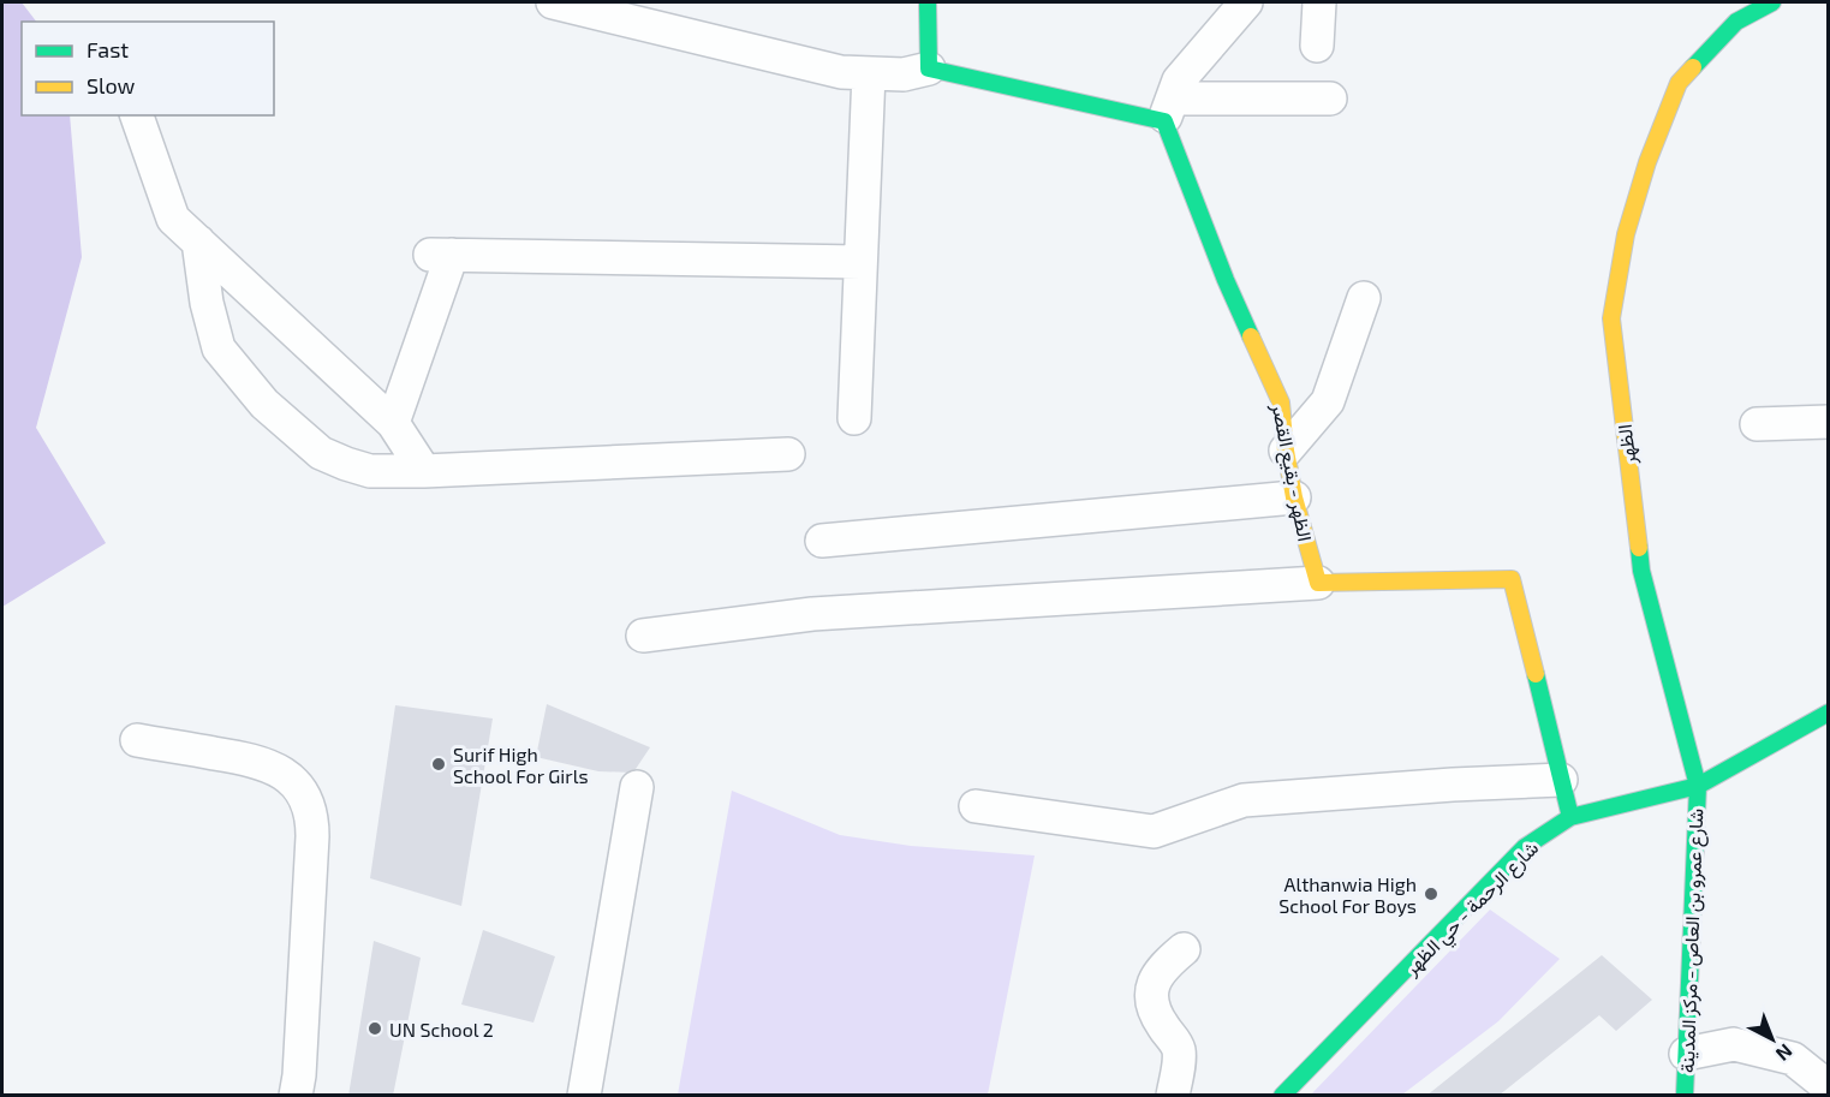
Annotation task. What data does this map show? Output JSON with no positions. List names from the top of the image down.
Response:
{
  "streets": {
    "street": [
      "الظهر",
      "الظهر - بقيع القصر",
      "شارع الرحمة - حي الظهر",
      "شارع عمرو بن العاص - مركز المدينة"
    ]
  },
  "crossings": [
    ["الظهر", "شارع الرحمة - حي الظهر"],
    ["الظهر", "شارع عمرو بن العاص - مركز المدينة"],
    ["شارع الرحمة - حي الظهر", "شارع عمرو بن العاص - مركز المدينة"]
  ],
  "places": ["Surif High School For Girls", "Althanwia High School For Boys", "UN School 2"],
  "legend": ["Fast", "Slow"],
  "north": "bottom right"
}
